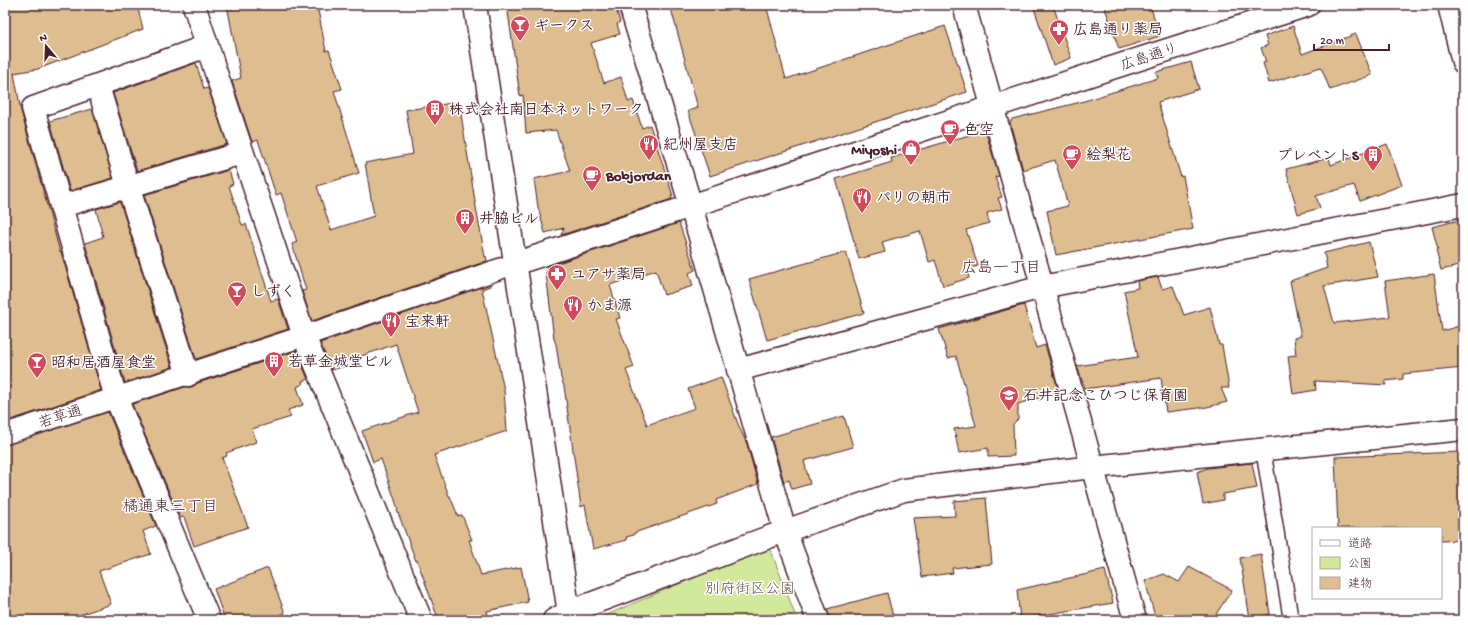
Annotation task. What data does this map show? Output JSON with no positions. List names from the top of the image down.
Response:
{
  "streets": {
    "street": ["広島通り", "若草通"]
  },
  "crossings": [
    ["広島通り", "若草通"]
  ],
  "districts": ["広島一丁目", "橘通東三丁目"],
  "parks": ["別府街区公園"],
  "places": {
    "bar": ["ギークス", "しずく", "昭和居酒屋食堂"],
    "pharmacy": ["広島通り薬局", "ユアサ薬局"],
    "building": [
      "株式会社南日本ネットワーク",
      "プレベントS",
      "井脇ビル",
      "若草金城堂ビル"
    ],
    "cafe": ["色空", "絵梨花", "Bobjordan"],
    "restaurant": [
      "紀州屋支店",
      "パリの朝市",
      "かま源",
      "宝来軒"
    ],
    "shop": ["Miyoshi"],
    "school or university": ["石井記念こひつじ保育園"]
  },
  "legend": ["道路", "公園", "建物"],
  "scale_bar": "20 m",
  "north": "top"
}
